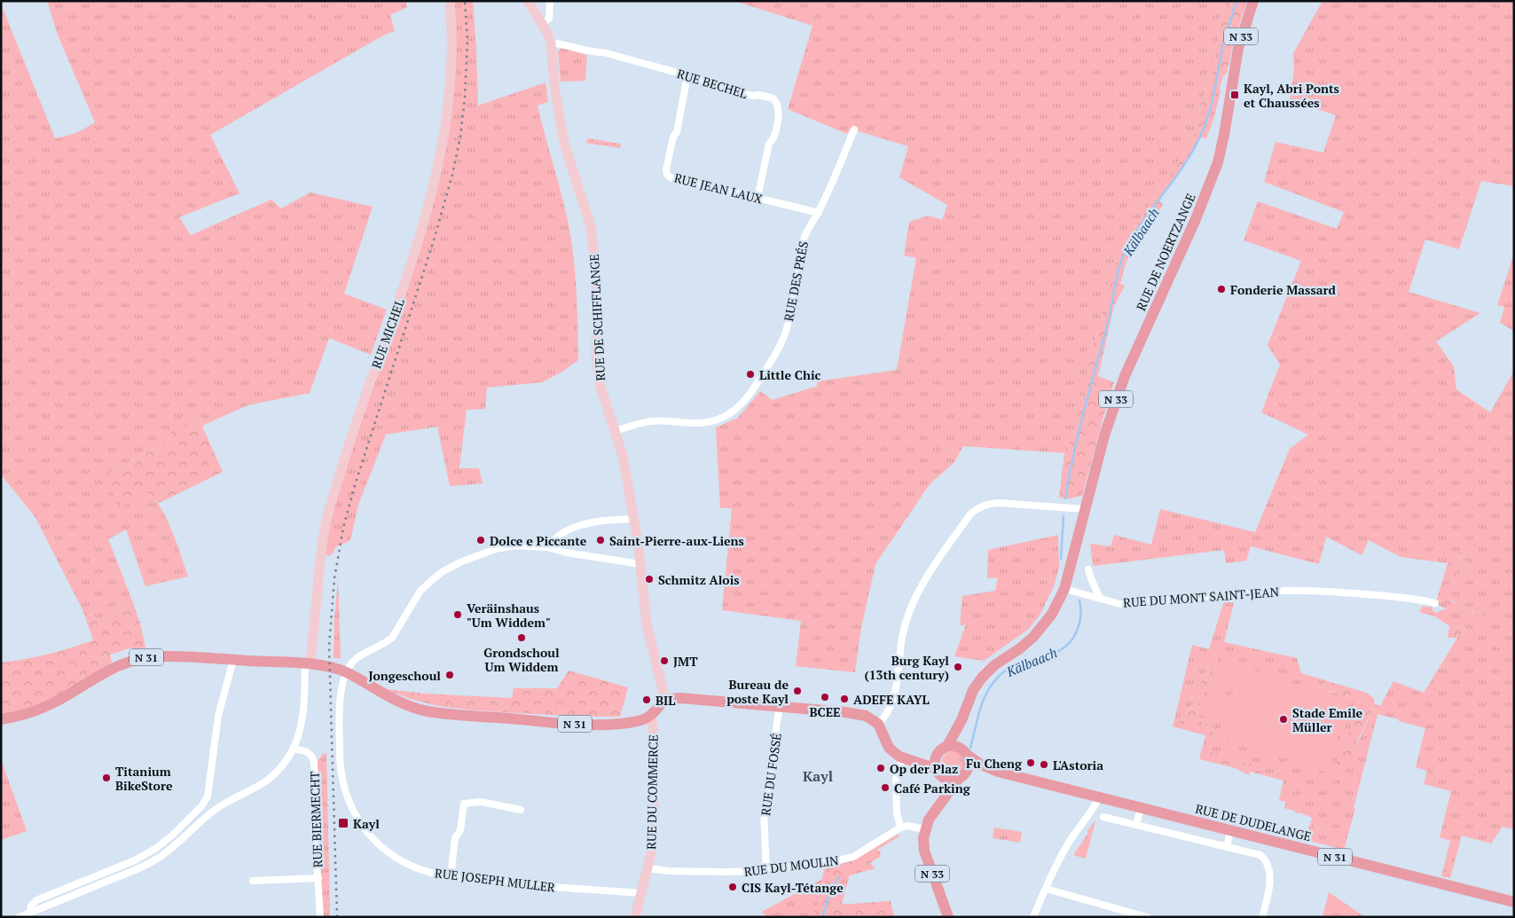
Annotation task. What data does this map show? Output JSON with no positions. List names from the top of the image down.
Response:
{
  "streets": {
    "main road": [
      "N 33",
      "RUE DE NOERTZANGE",
      "RUE DE SCHIFFLANGE",
      "RUE MICHEL",
      "N 31",
      "RUE DU COMMERCE",
      "RUE DE DUDELANGE"
    ],
    "street": [
      "RUE BECHEL",
      "RUE JEAN LAUX",
      "RUE DES PRÉS",
      "RUE DU MONT SAINT-JEAN",
      "RUE DU FOSSÉ",
      "RUE BIERMECHT",
      "RUE DU MOULIN",
      "RUE JOSEPH MULLER"
    ]
  },
  "crossings": [
    ["N 33", "RUE DE NOERTZANGE"],
    ["N 33", "RUE DE DUDELANGE"],
    ["RUE BECHEL", "RUE JEAN LAUX"],
    ["RUE BECHEL", "RUE DE SCHIFFLANGE"],
    ["RUE JEAN LAUX", "RUE DES PRÉS"],
    ["RUE DE NOERTZANGE", "RUE DU MONT SAINT-JEAN"],
    ["RUE DES PRÉS", "RUE DE SCHIFFLANGE"],
    ["RUE MICHEL", "N 31"],
    ["N 31", "RUE DU COMMERCE"],
    ["N 31", "RUE JOSEPH MULLER"],
    ["RUE DU FOSSÉ", "RUE DU MOULIN"],
    ["RUE DU COMMERCE", "RUE DU MOULIN"],
    ["RUE DU COMMERCE", "RUE JOSEPH MULLER"]
  ],
  "districts": ["Kayl"],
  "water": ["Kälbaach"],
  "places": {
    "transit": ["Kayl, Abri Ponts et Chaussées", "Kayl"],
    "other": [
      "Fonderie Massard",
      "Little Chic",
      "Dolce e Piccante",
      "Saint-Pierre-aux-Liens",
      "Schmitz Alois",
      "Veräinshaus \"Um Widdem\"",
      "Grondschoul Um Widdem",
      "JMT",
      "Burg Kayl (13th century)",
      "Jongeschoul",
      "Bureau de poste Kayl",
      "BCEE",
      "ADEFE KAYL",
      "BIL",
      "Stade Emile Müller",
      "Fu Cheng",
      "L'Astoria",
      "Op der Plaz",
      "Titanium BikeStore",
      "Café Parking",
      "CIS Kayl-Tétange"
    ]
  }
}
